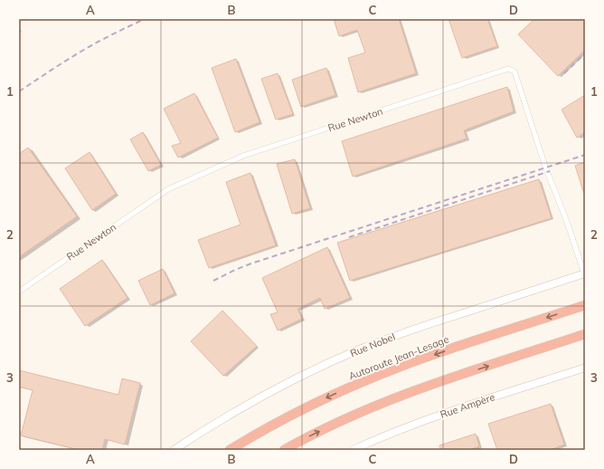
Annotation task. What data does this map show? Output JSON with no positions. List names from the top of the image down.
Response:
{
  "streets": {
    "highway": ["Autoroute Jean-Lesage"],
    "street": ["Rue Newton", "Rue Nobel", "Rue Ampère"]
  },
  "crossings": [
    ["Rue Newton", "Rue Nobel"]
  ],
  "grid": {
    "columns": [
      "A",
      "B",
      "C",
      "D"
    ],
    "rows": ["1", "2", "3"]
  }
}
